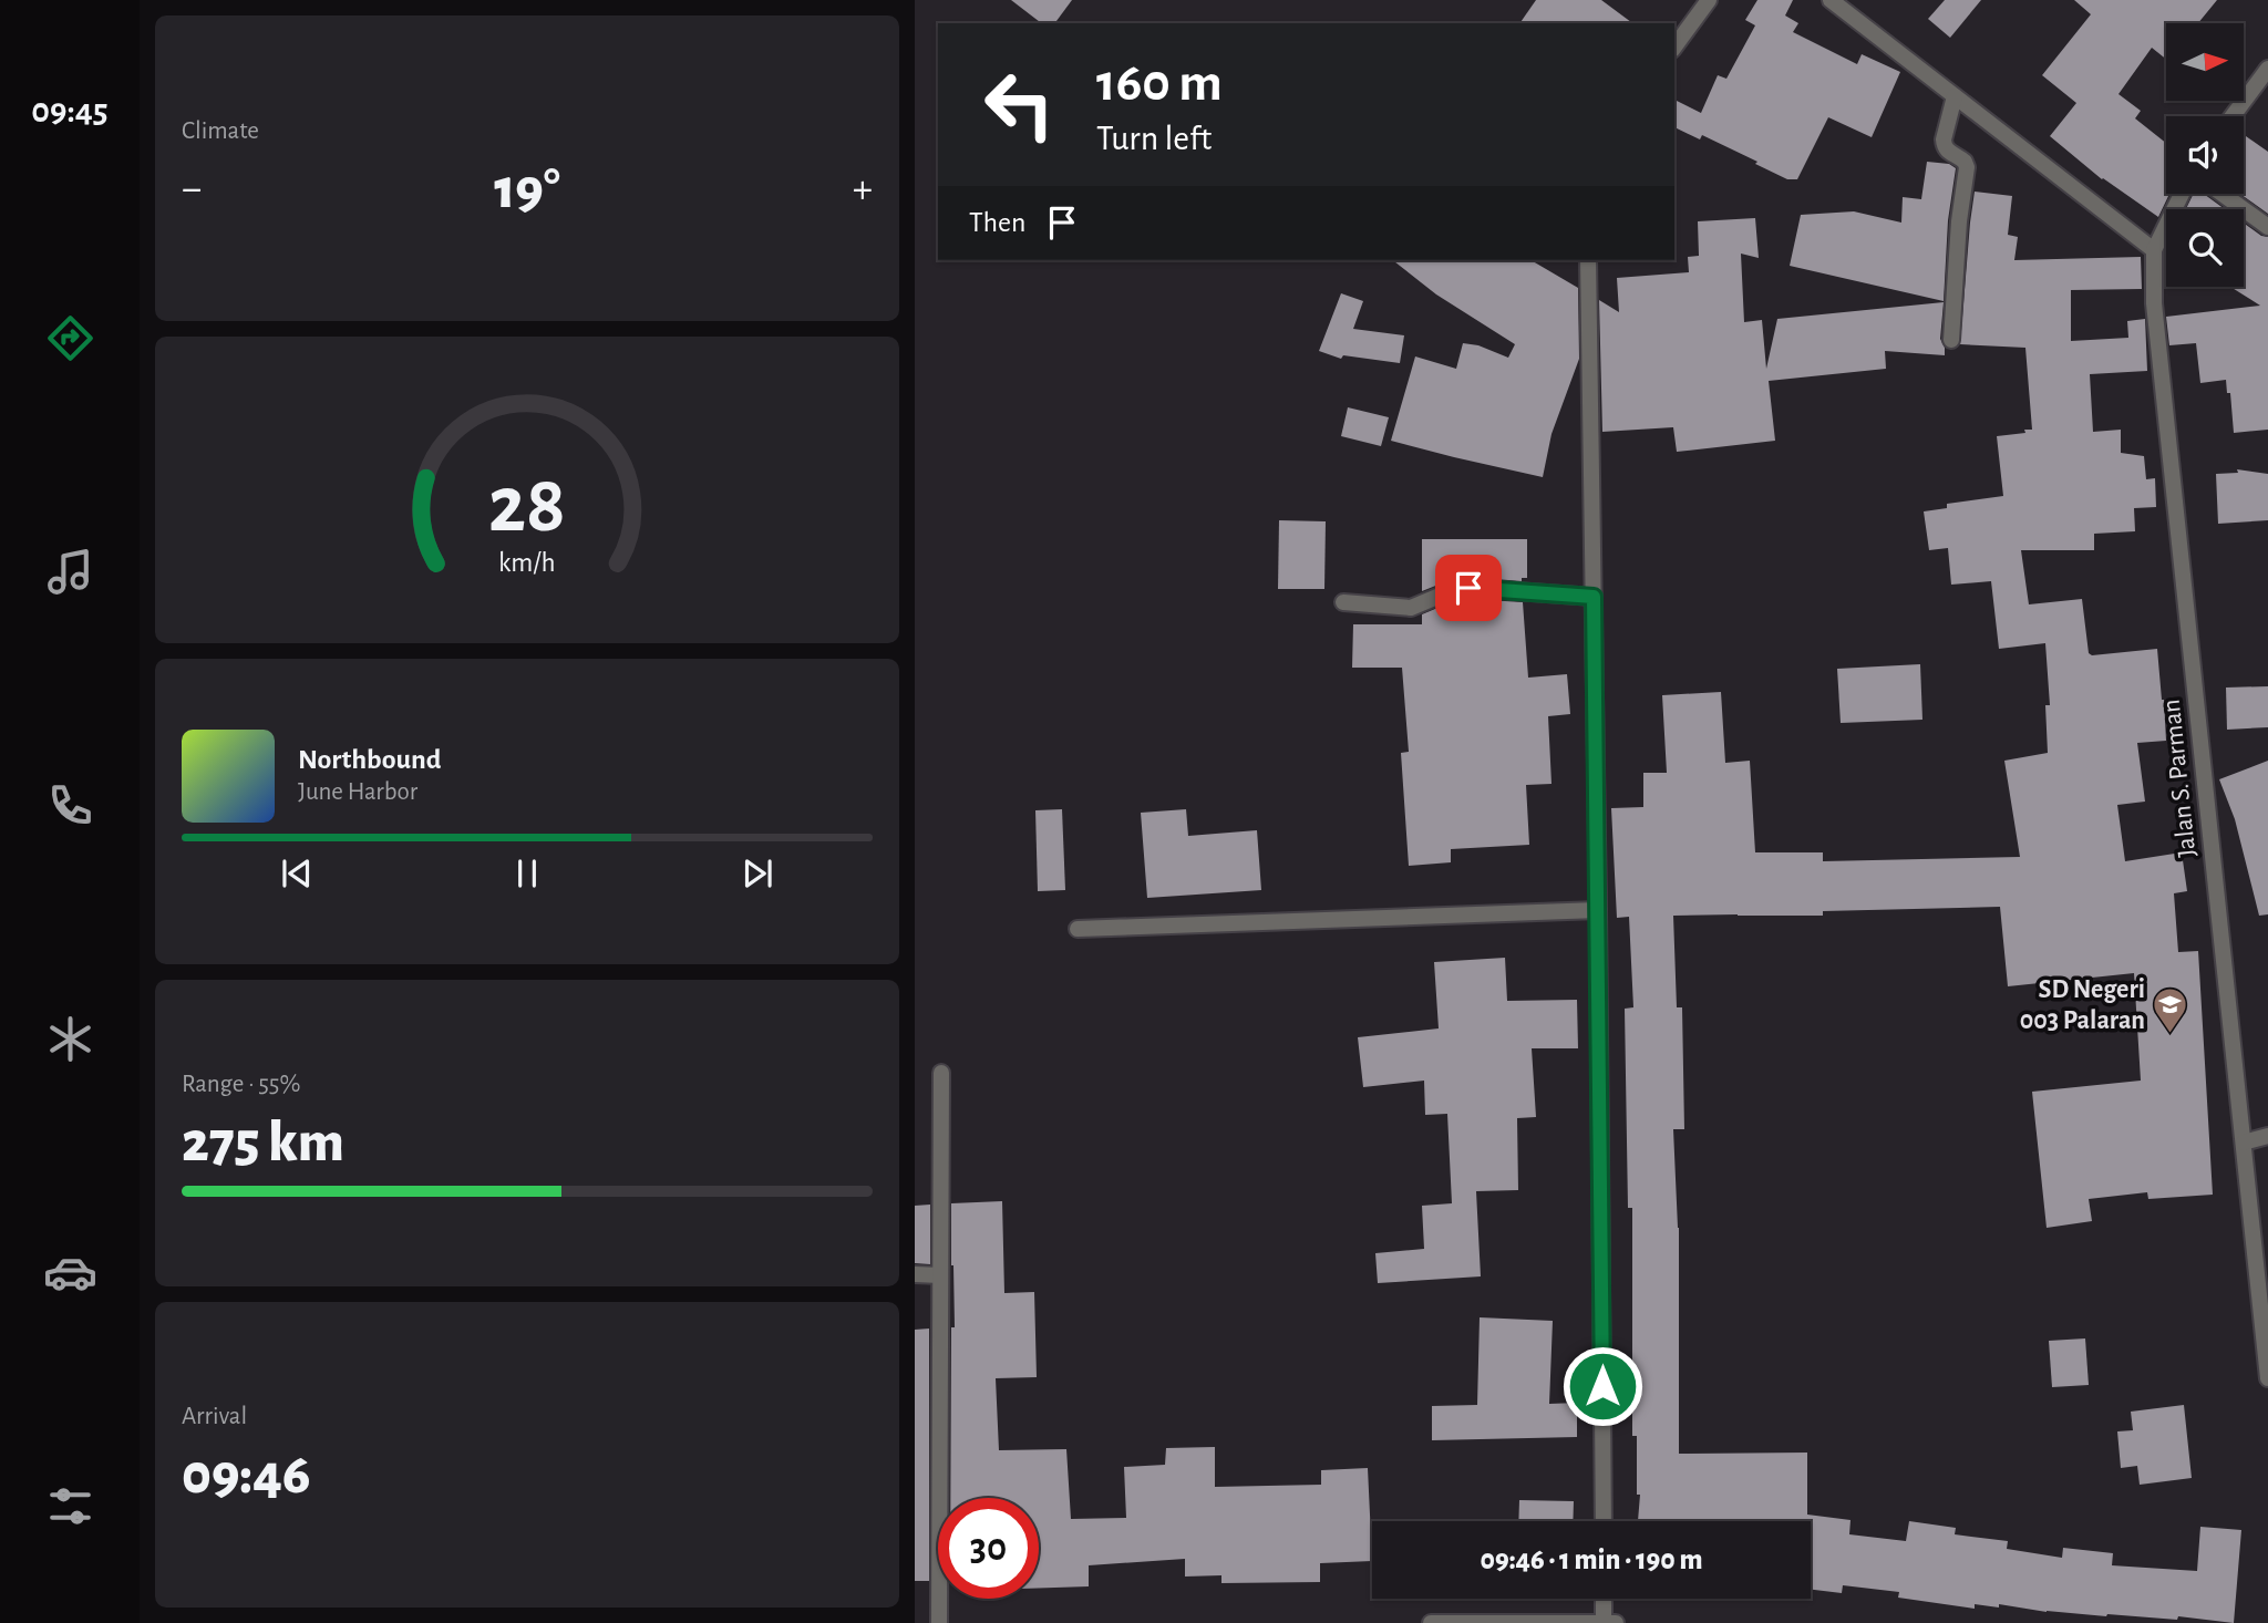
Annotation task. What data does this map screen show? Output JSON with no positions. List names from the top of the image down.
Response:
{
  "streets": {
    "street": ["Jalan S. Parman"]
  },
  "places": {
    "school or university": ["SD Negeri 003 Palaran"]
  },
  "north": "right",
  "page": {
    "tabs": "09:45",
    "tile": [
      "Climate",
      ["Range · 55%", "275 km"],
      ["Arrival", "09:46"]
    ],
    "turn": ["160 m", "Turn left"],
    "heat": ["−", "19°", "+"],
    "then": "Then",
    "song": ["Northbound", "June Harbor"],
    "limit": "30",
    "trip": "09:46 · 1 min · 190 m",
    "gauge": ["28", "km/h"]
  }
}
